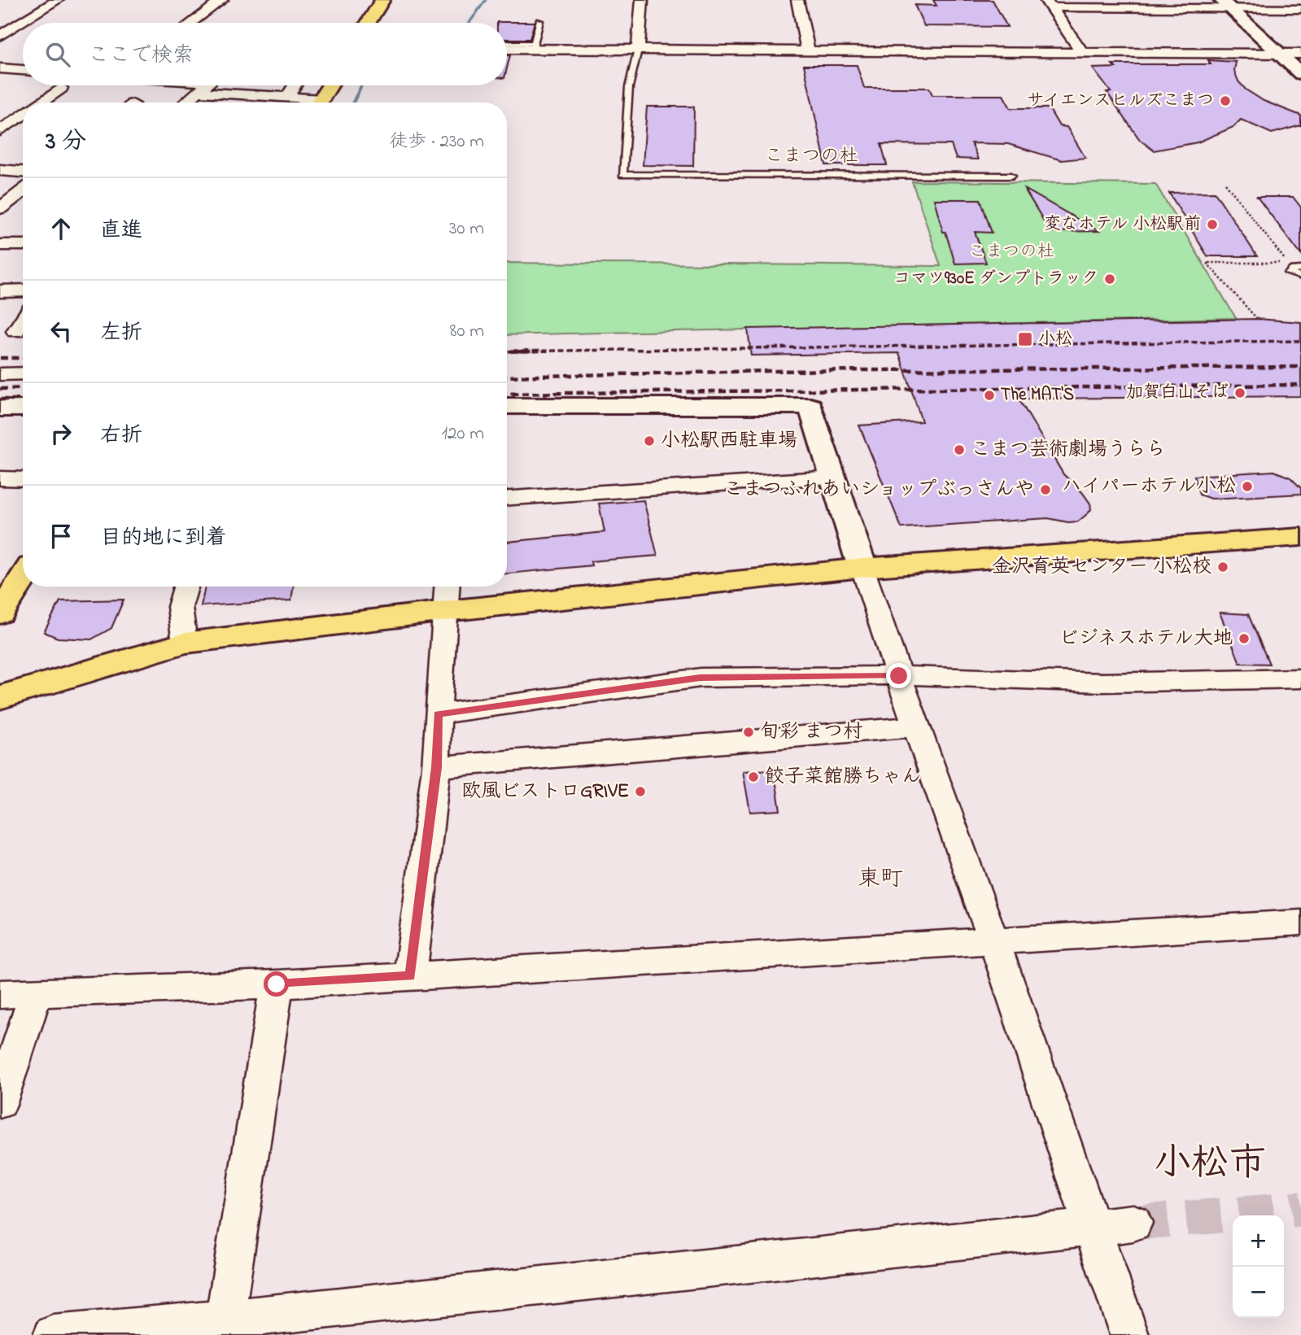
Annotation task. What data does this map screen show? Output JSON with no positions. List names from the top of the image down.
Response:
{
  "districts": ["こまつの杜", "東町", "小松市"],
  "parks": ["こまつの杜"],
  "places": {
    "other": [
      "サイエンスヒルズこまつ",
      "変なホテル 小松駅前",
      "コマツ930E ダンプトラック",
      "加賀白山そば",
      "The MAT'S",
      "小松駅西駐車場",
      "こまつ芸術劇場うらら",
      "ハイパーホテル小松",
      "こまつふれあいショップぶっさんや",
      "金沢育英センター 小松校",
      "ビジネスホテル大地",
      "旬彩 まつ村",
      "餃子菜館勝ちゃん",
      "欧風ビストロGRIVE"
    ],
    "transit": ["小松"]
  },
  "page": {
    "search": "ここで検索",
    "heading": ["3 分", "徒歩 · 230 m"],
    "list": [
      ["直進", "30 m"],
      ["左折", "80 m"],
      ["右折", "120 m"],
      "目的地に到着"
    ],
    "map_buttons": ["+", "−"]
  }
}
